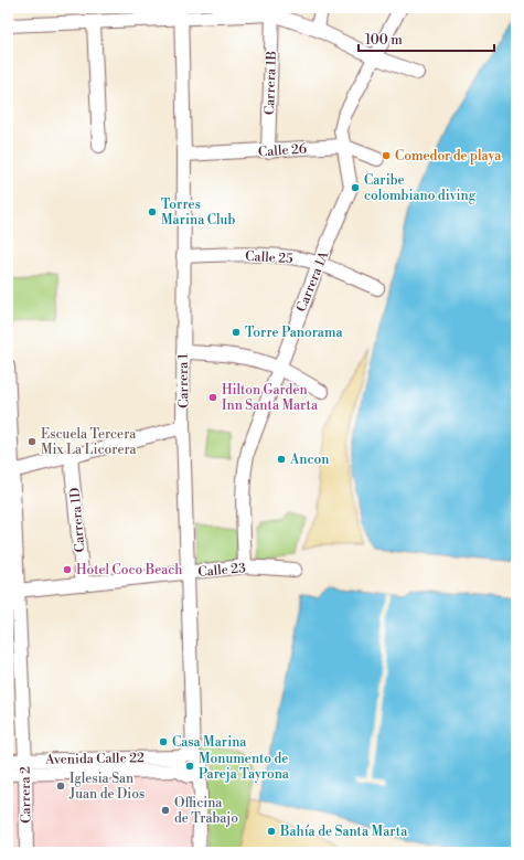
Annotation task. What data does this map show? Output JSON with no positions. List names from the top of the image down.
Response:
{
  "streets": {
    "street": [
      "Carrera 1B",
      "Calle 26",
      "Calle 25",
      "Carrera 1A",
      "Carrera 1",
      "Carrera 1D",
      "Calle 23",
      "Avenida Calle 22",
      "Carrera 2"
    ]
  },
  "crossings": [
    ["Carrera 1B", "Calle 26"],
    ["Calle 26", "Carrera 1A"],
    ["Calle 26", "Carrera 1"],
    ["Calle 25", "Carrera 1A"],
    ["Calle 25", "Carrera 1"],
    ["Carrera 1A", "Calle 23"],
    ["Carrera 1", "Calle 23"],
    ["Carrera 1", "Avenida Calle 22"],
    ["Carrera 1D", "Calle 23"],
    ["Calle 23", "Carrera 2"],
    ["Avenida Calle 22", "Carrera 2"]
  ],
  "places": [
    "Comedor de playa",
    "Caribe colombiano diving",
    "Torres Marina Club",
    "Torre Panorama",
    "Hilton Garden Inn Santa Marta",
    "Escuela Tercera Mix La Licorera",
    "Ancon",
    "Hotel Coco Beach",
    "Casa Marina",
    "Monumento de Pareja Tayrona",
    "Iglesia San Juan de Dios",
    "Officina de Trabajo",
    "Bahía de Santa Marta"
  ],
  "scale_bar": "100 m"
}
